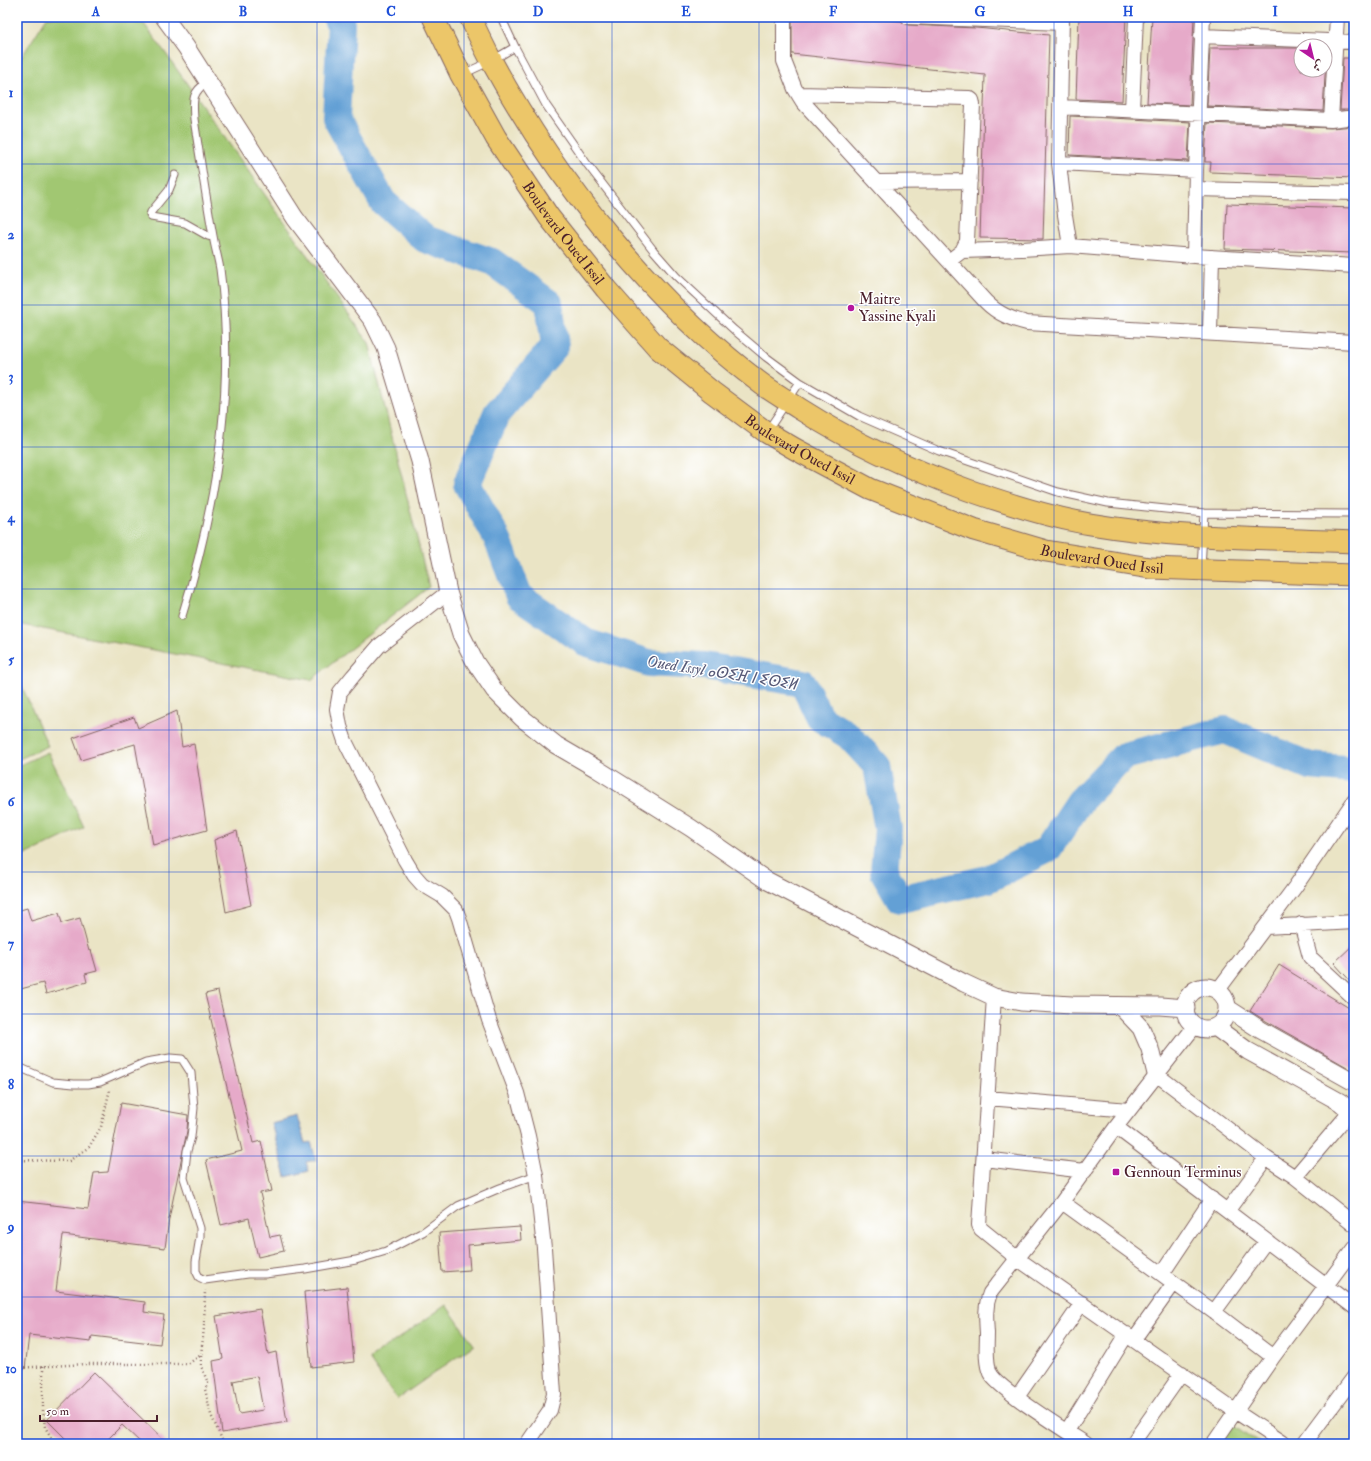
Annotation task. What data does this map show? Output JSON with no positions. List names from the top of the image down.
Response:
{
  "streets": {
    "main road": ["Boulevard Oued Issil"]
  },
  "water": ["Oued Issyl ⴰⵙⵉⴼ ⵏ ⵉⵙⵉⵍ"],
  "places": {
    "other": ["Maitre Yassine Kyali"],
    "transit": ["Gennoun Terminus"]
  },
  "scale_bar": "50 m",
  "north": "bottom right",
  "grid": {
    "columns": [
      "A",
      "B",
      "C",
      "D",
      "E",
      "F",
      "G",
      "H",
      "I"
    ],
    "rows": [
      "1",
      "2",
      "3",
      "4",
      "5",
      "6",
      "7",
      "8",
      "9",
      "10"
    ]
  }
}
